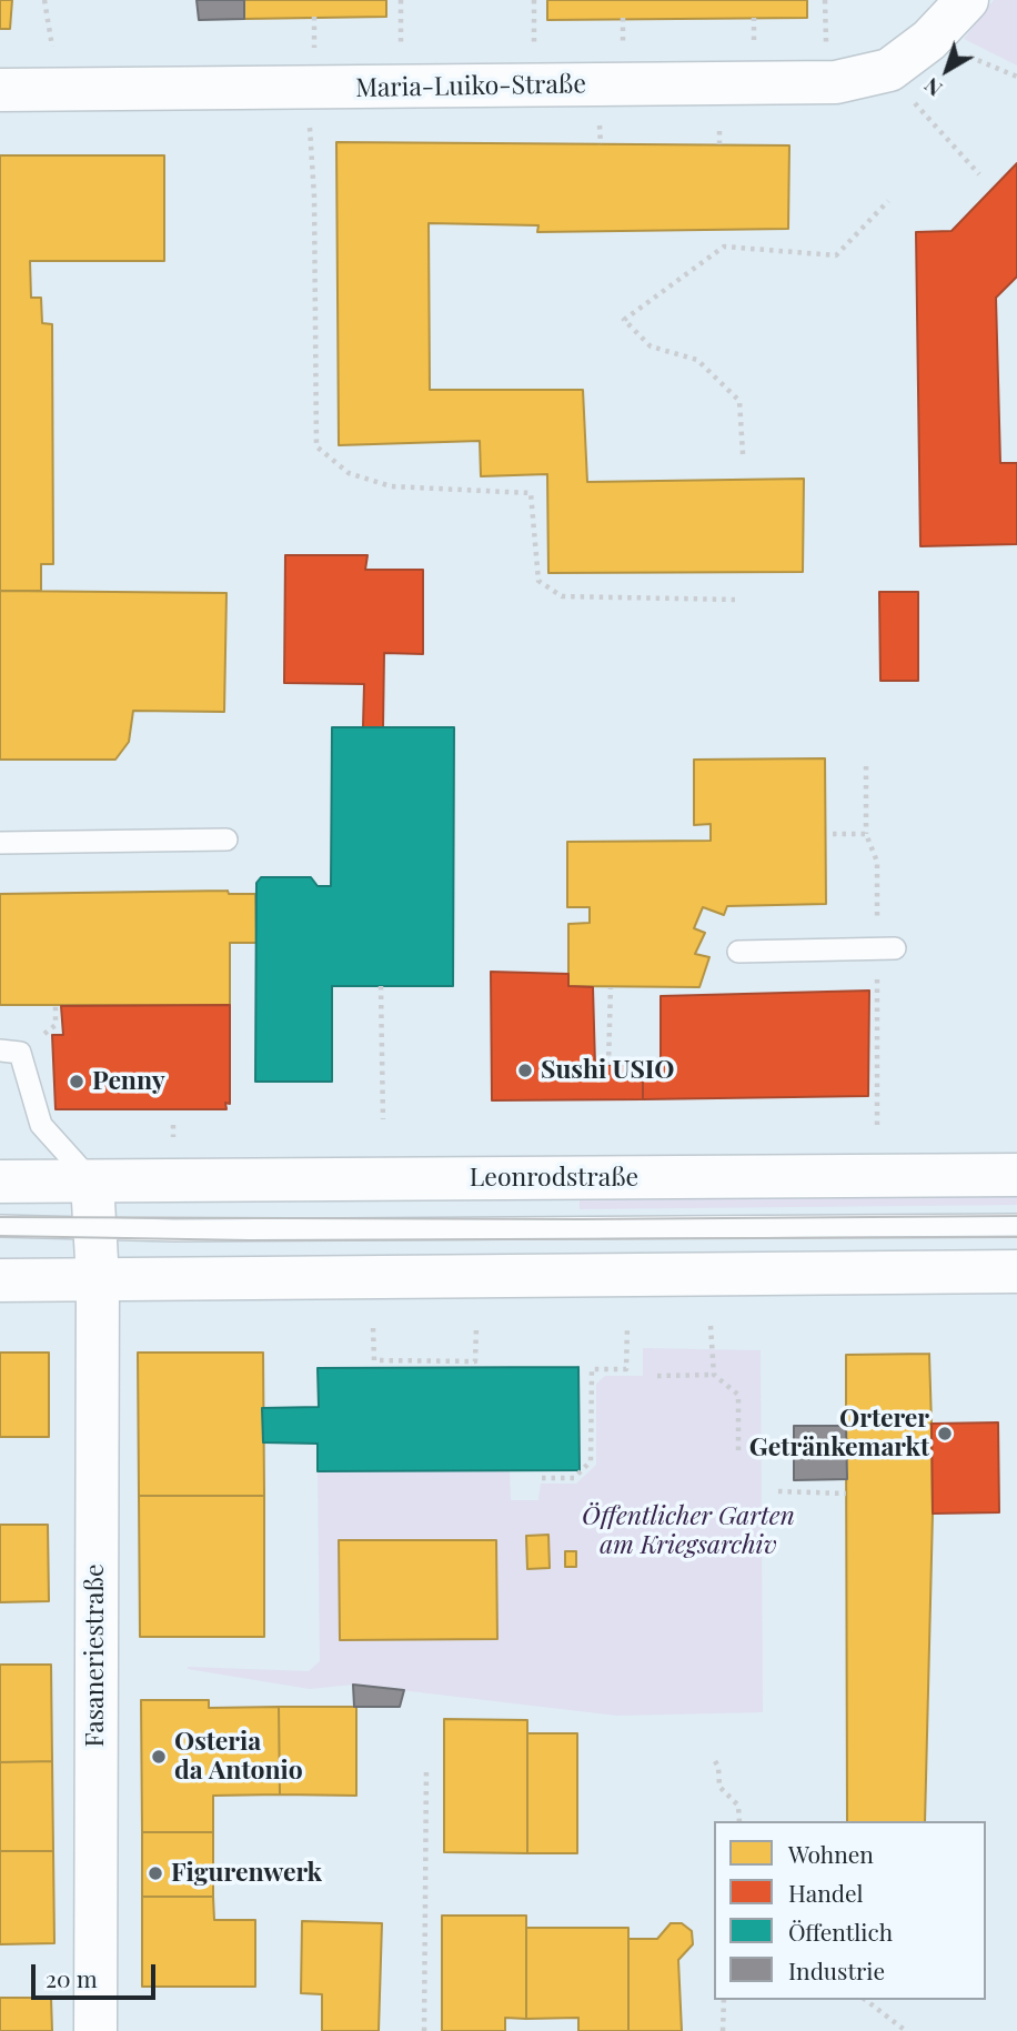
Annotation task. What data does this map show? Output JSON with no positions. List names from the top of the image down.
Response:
{
  "streets": {
    "main road": ["Maria-Luiko-Straße", "Leonrodstraße", "Fasaneriestraße"]
  },
  "parks": ["Öffentlicher Garten am Kriegsarchiv"],
  "places": [
    "Sushi USIO",
    "Penny",
    "Orterer Getränkemarkt",
    "Osteria da Antonio",
    "Figurenwerk"
  ],
  "legend": [
    "Wohnen",
    "Handel",
    "Öffentlich",
    "Industrie"
  ],
  "scale_bar": "20 m",
  "north": "bottom left"
}
